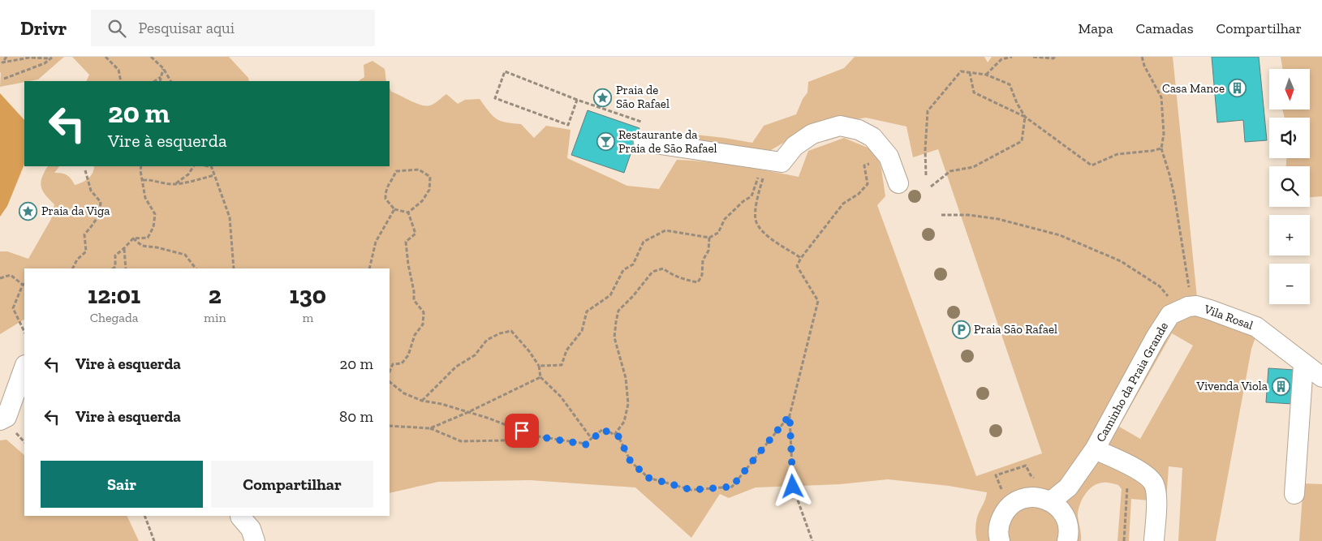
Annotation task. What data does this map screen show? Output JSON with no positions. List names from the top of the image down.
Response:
{
  "streets": {
    "street": ["Vila Rosal", "Caminho da Praia Grande"]
  },
  "crossings": [
    ["Vila Rosal", "Caminho da Praia Grande"]
  ],
  "places": {
    "building": ["Casa Mance", "Vivenda Viola"],
    "place": ["Praia de São Rafael", "Praia da Viga"],
    "bar": ["Restaurante da Praia de São Rafael"],
    "parking": ["Praia São Rafael"]
  },
  "north": "bottom",
  "page": {
    "header": "Drivr",
    "search": "Pesquisar aqui",
    "nav": ["Mapa", "Camadas", "Compartilhar"],
    "map_buttons": ["+", "−"],
    "turn": ["20 m", "Vire à esquerda"],
    "eta": [
      "12:01",
      "Chegada",
      "2",
      "min",
      "130",
      "m"
    ],
    "list": [
      {
        "name": "Vire à esquerda",
        "value": "20 m"
      },
      {
        "name": "Vire à esquerda",
        "value": "80 m"
      }
    ],
    "buttons": ["Sair", "Compartilhar"]
  }
}
